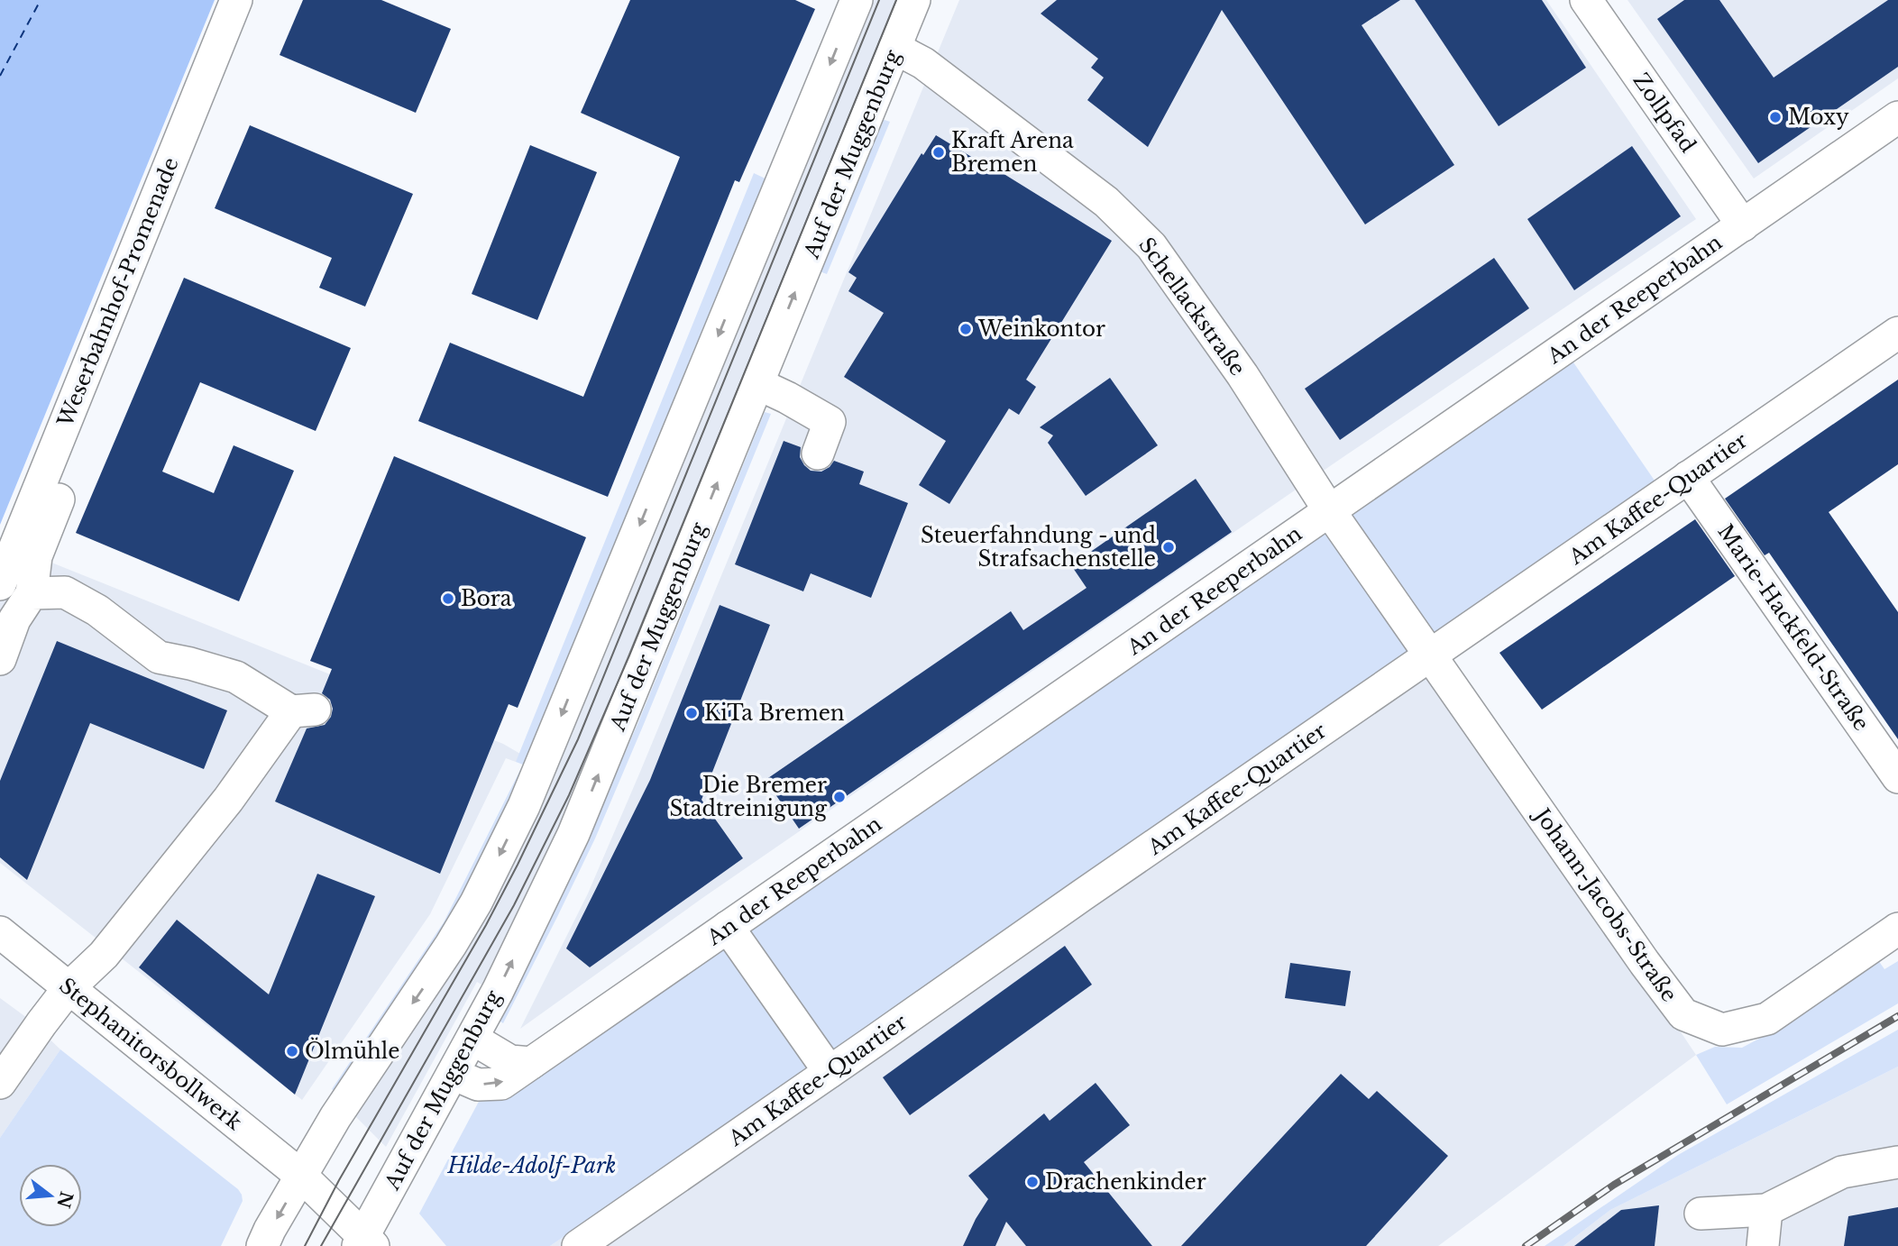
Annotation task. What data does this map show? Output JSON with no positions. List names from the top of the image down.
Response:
{
  "streets": {
    "street": [
      "Zollpfad",
      "Auf der Muggenburg",
      "Weserbahnhof-Promenade",
      "An der Reeperbahn",
      "Schellackstraße",
      "Am Kaffee-Quartier",
      "Marie-Hackfeld-Straße",
      "Johann-Jacobs-Straße",
      "Stephanitorsbollwerk"
    ]
  },
  "crossings": [
    ["Zollpfad", "An der Reeperbahn"],
    ["Auf der Muggenburg", "An der Reeperbahn"],
    ["Auf der Muggenburg", "Schellackstraße"],
    ["Auf der Muggenburg", "Stephanitorsbollwerk"],
    ["An der Reeperbahn", "Schellackstraße"],
    ["Schellackstraße", "Am Kaffee-Quartier"],
    ["Schellackstraße", "Johann-Jacobs-Straße"],
    ["Am Kaffee-Quartier", "Marie-Hackfeld-Straße"],
    ["Am Kaffee-Quartier", "Johann-Jacobs-Straße"]
  ],
  "parks": ["Hilde-Adolf-Park"],
  "places": [
    "Moxy",
    "Kraft Arena Bremen",
    "Weinkontor",
    "Steuerfahndung - und Strafsachenstelle",
    "Bora",
    "KiTa Bremen",
    "Die Bremer Stadtreinigung",
    "Ölmühle",
    "Drachenkinder"
  ],
  "north": "right"
}
